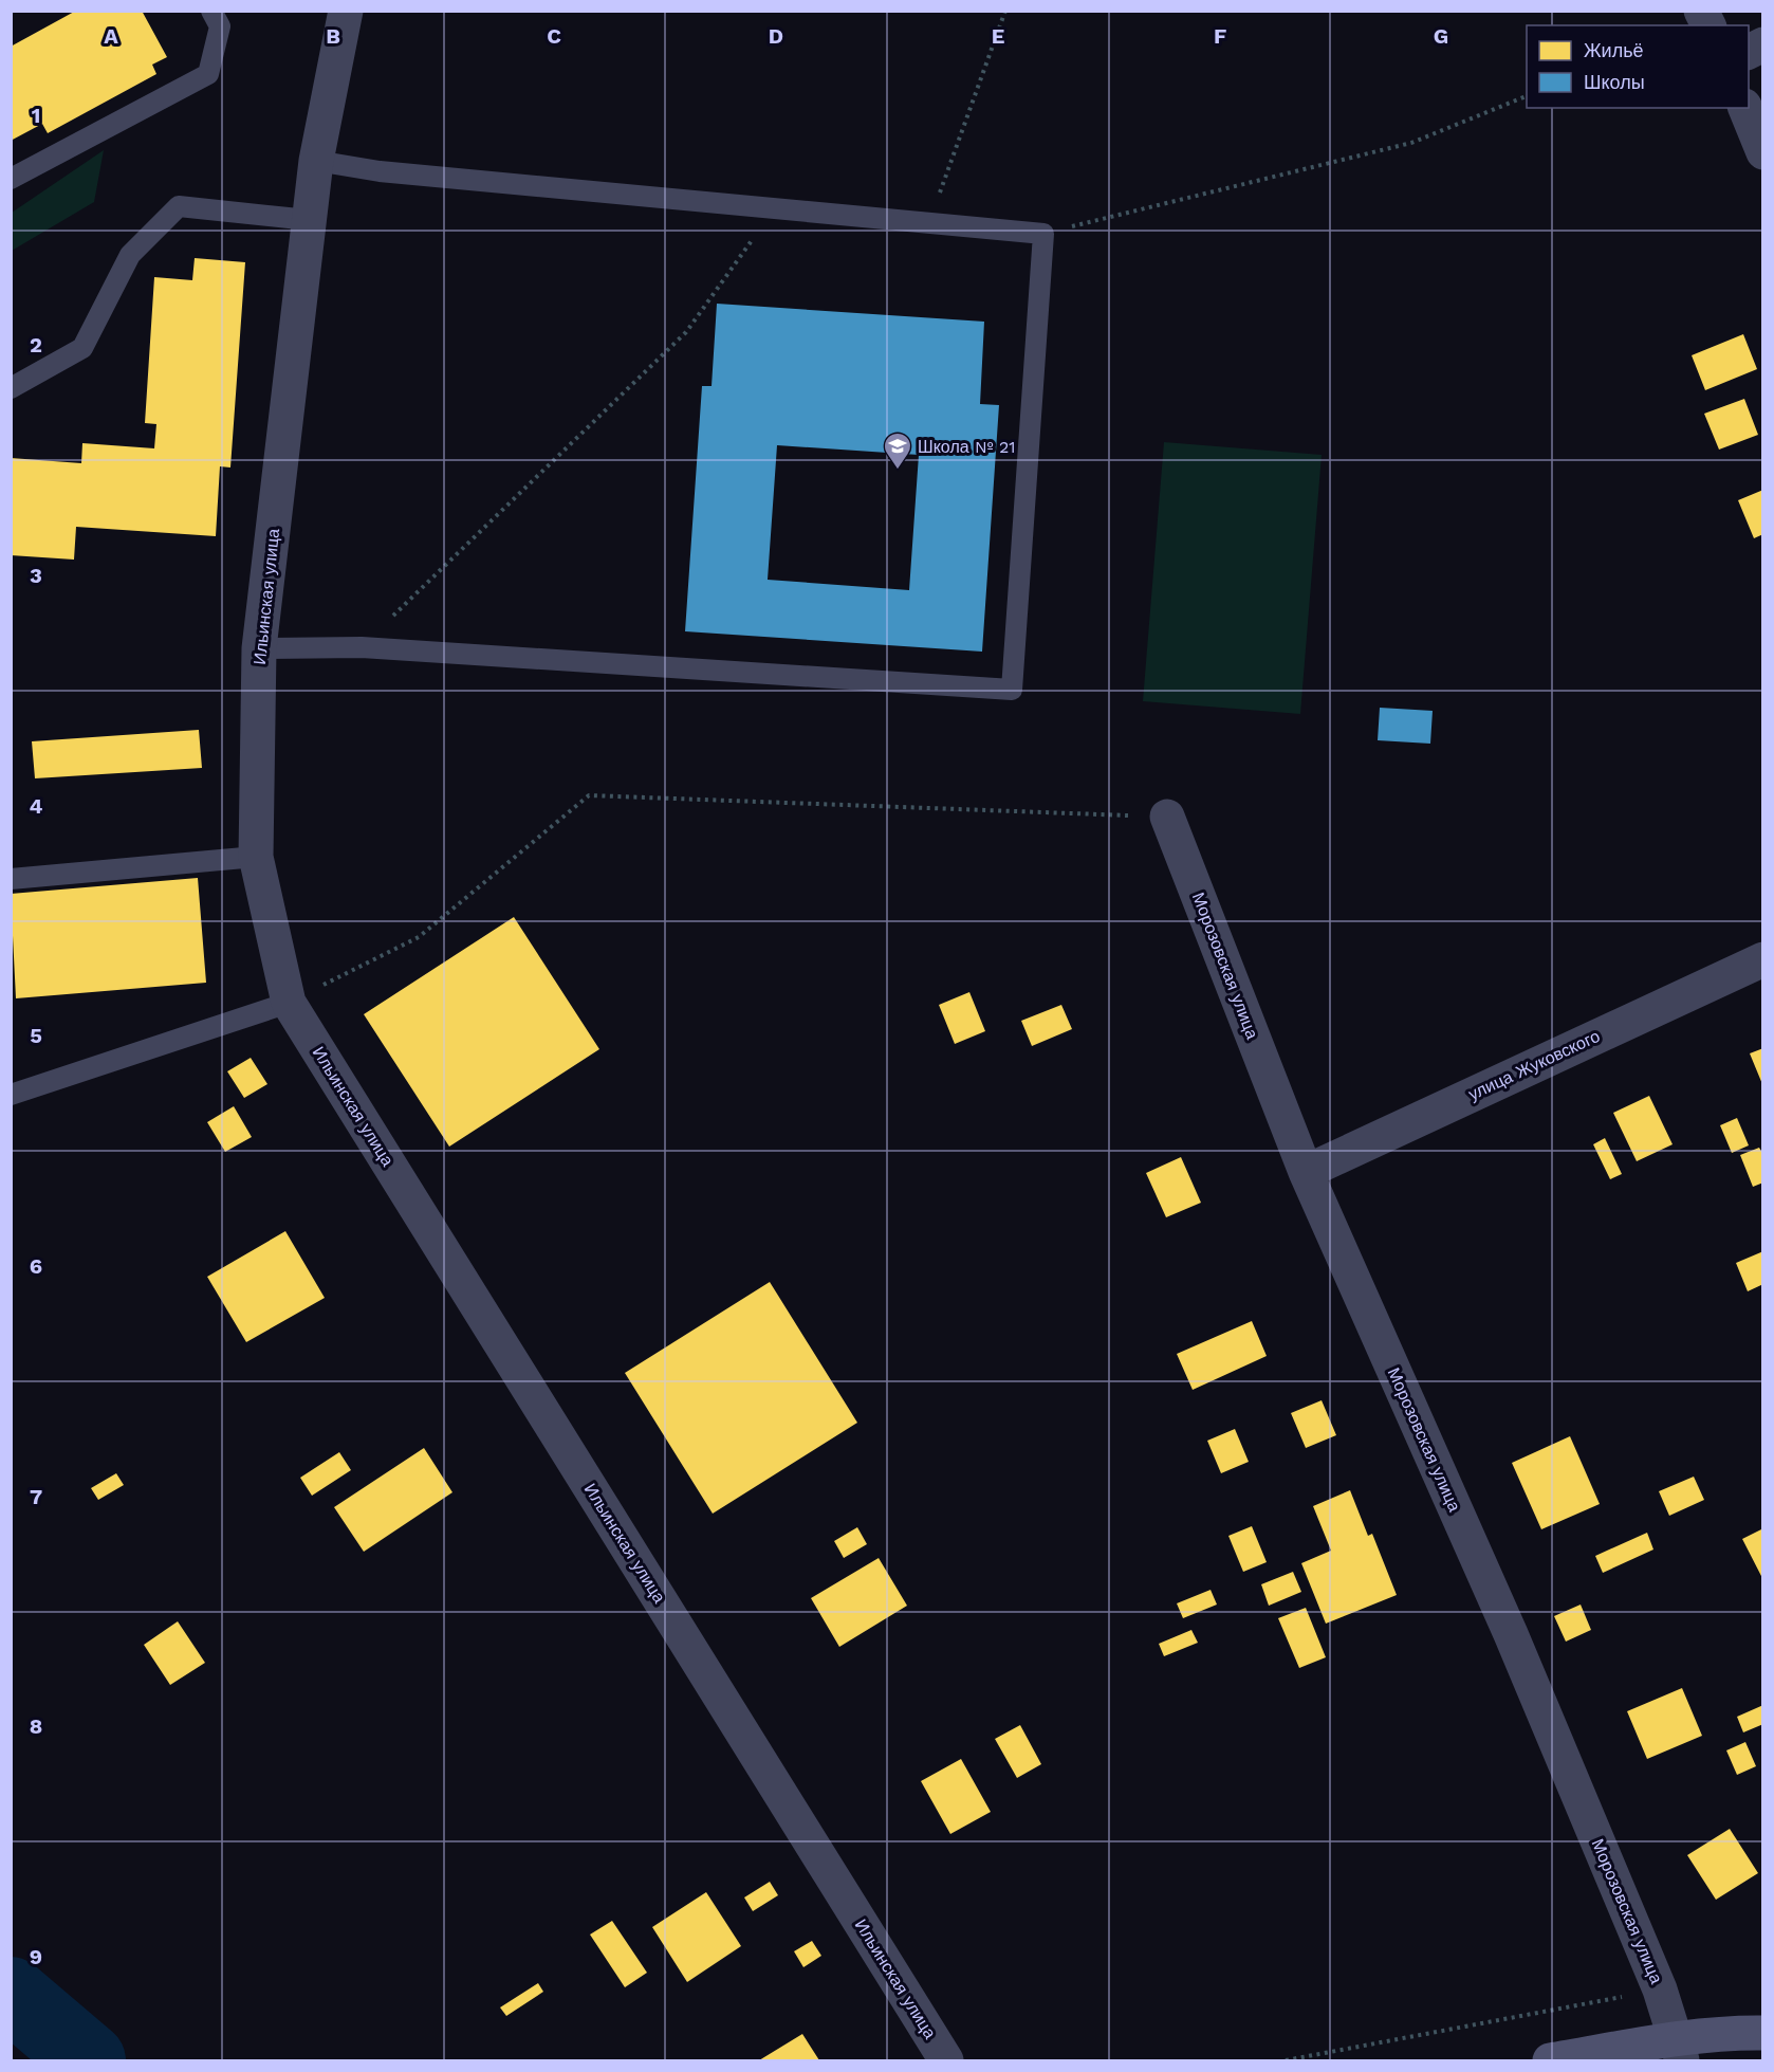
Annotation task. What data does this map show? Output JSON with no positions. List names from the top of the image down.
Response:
{
  "streets": {
    "street": ["Ильинская улица", "Морозовская улица", "улица Жуковского"]
  },
  "crossings": [
    ["Морозовская улица", "улица Жуковского"]
  ],
  "places": {
    "school or university": ["Школа № 21"]
  },
  "legend": ["Жильё", "Школы"],
  "grid": {
    "columns": [
      "A",
      "B",
      "C",
      "D",
      "E",
      "F",
      "G"
    ],
    "rows": [
      "1",
      "2",
      "3",
      "4",
      "5",
      "6",
      "7",
      "8",
      "9"
    ]
  }
}
